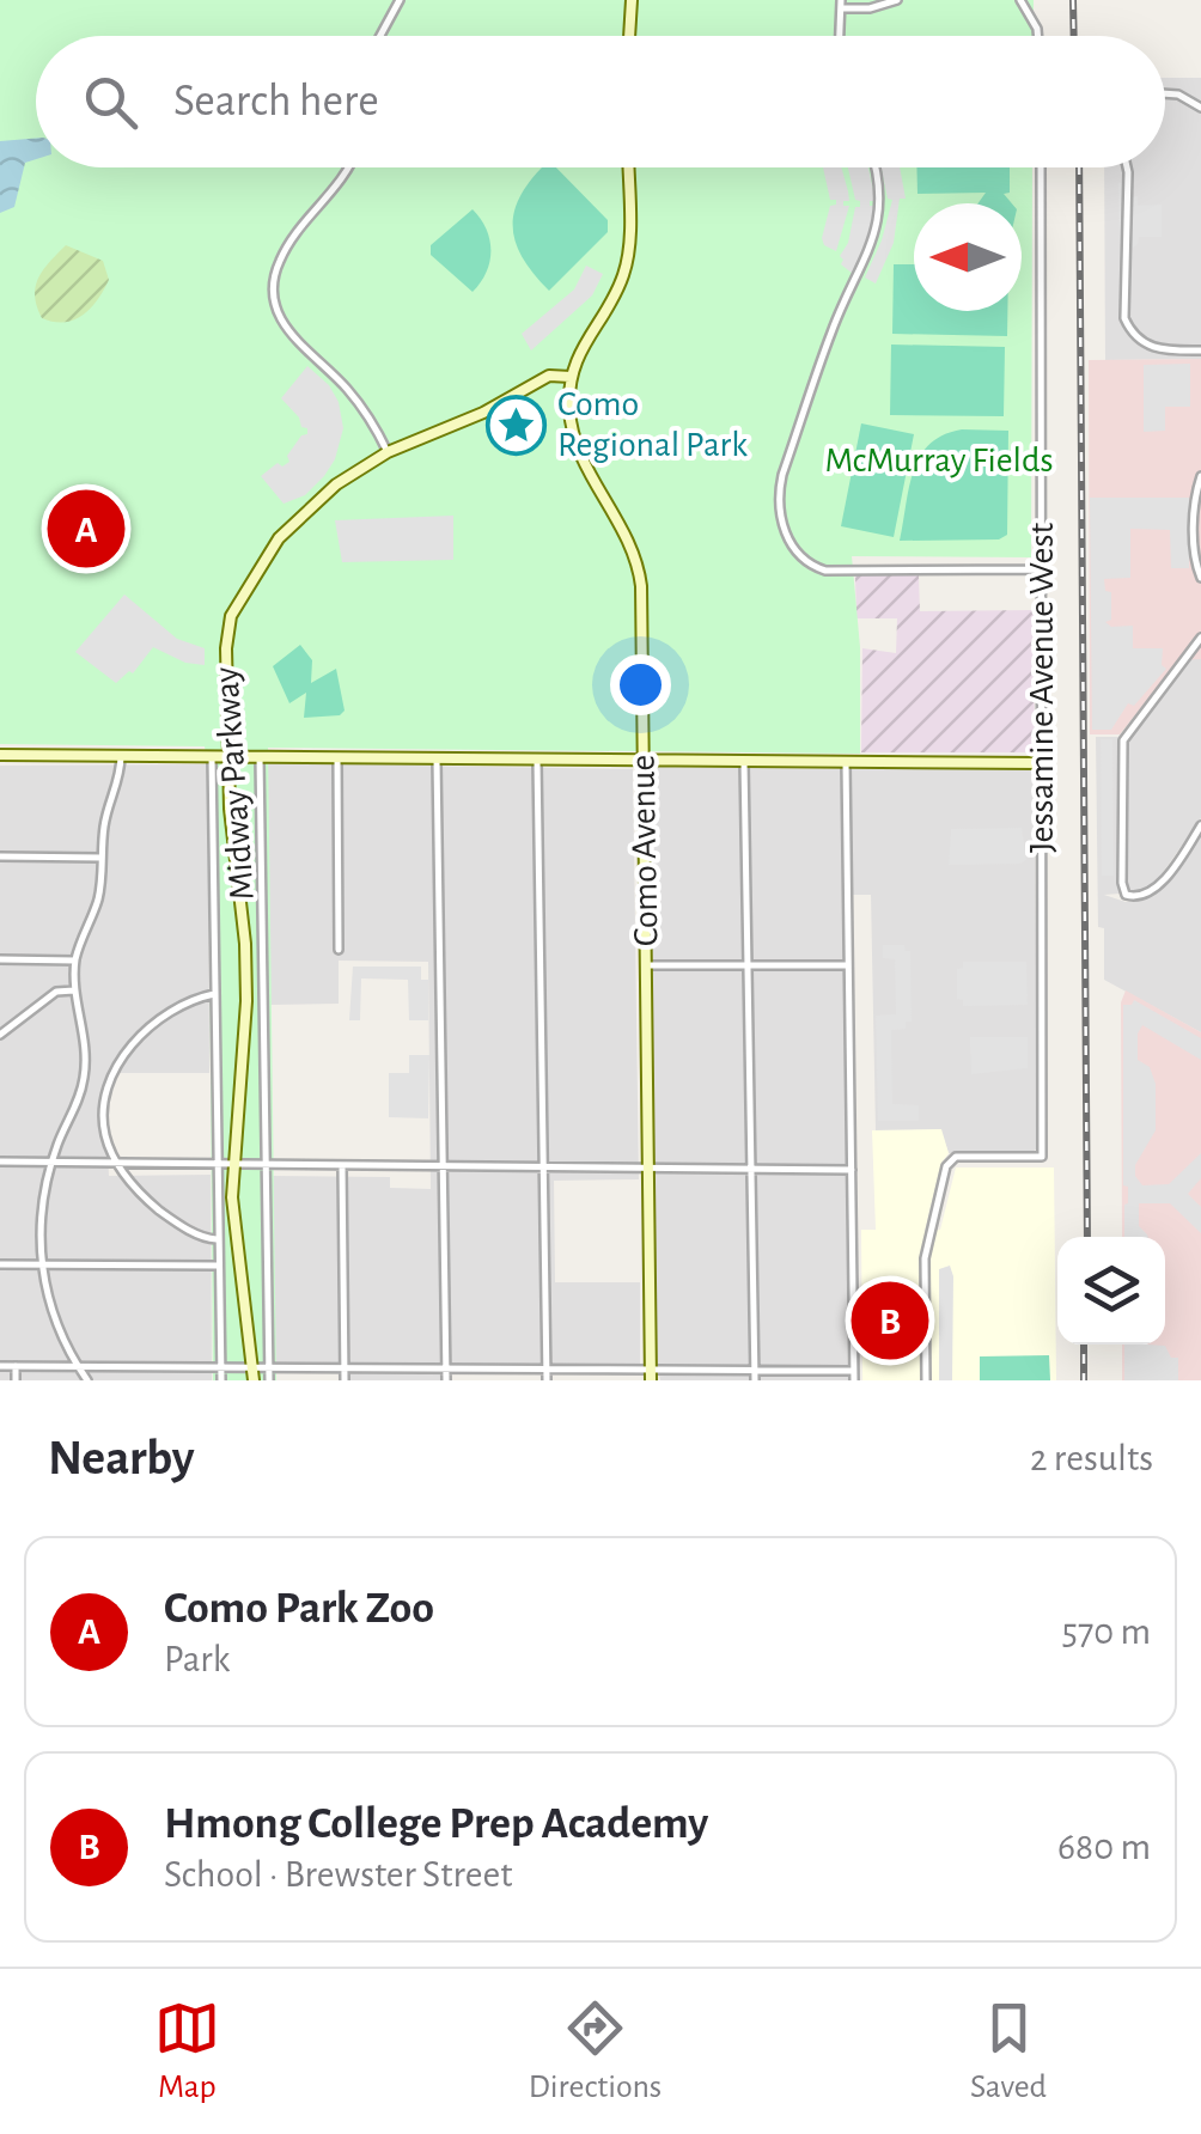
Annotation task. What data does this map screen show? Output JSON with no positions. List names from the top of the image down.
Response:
{
  "streets": {
    "street": ["Jessamine Avenue West", "Midway Parkway", "Como Avenue"]
  },
  "crossings": [
    ["Midway Parkway", "Como Avenue"]
  ],
  "parks": ["McMurray Fields"],
  "places": {
    "place": ["Como Regional Park"]
  },
  "north": "left",
  "page": {
    "search": "Search here",
    "pins": ["A", "B"],
    "heading": ["Nearby", "2 results"],
    "list": [
      {
        "mark": "A",
        "name": "Como Park Zoo",
        "note": "Park",
        "value": "570 m"
      },
      {
        "mark": "B",
        "name": "Hmong College Prep Academy",
        "note": "School · Brewster Street",
        "value": "680 m"
      }
    ],
    "nav": ["Map", "Directions", "Saved"]
  }
}
